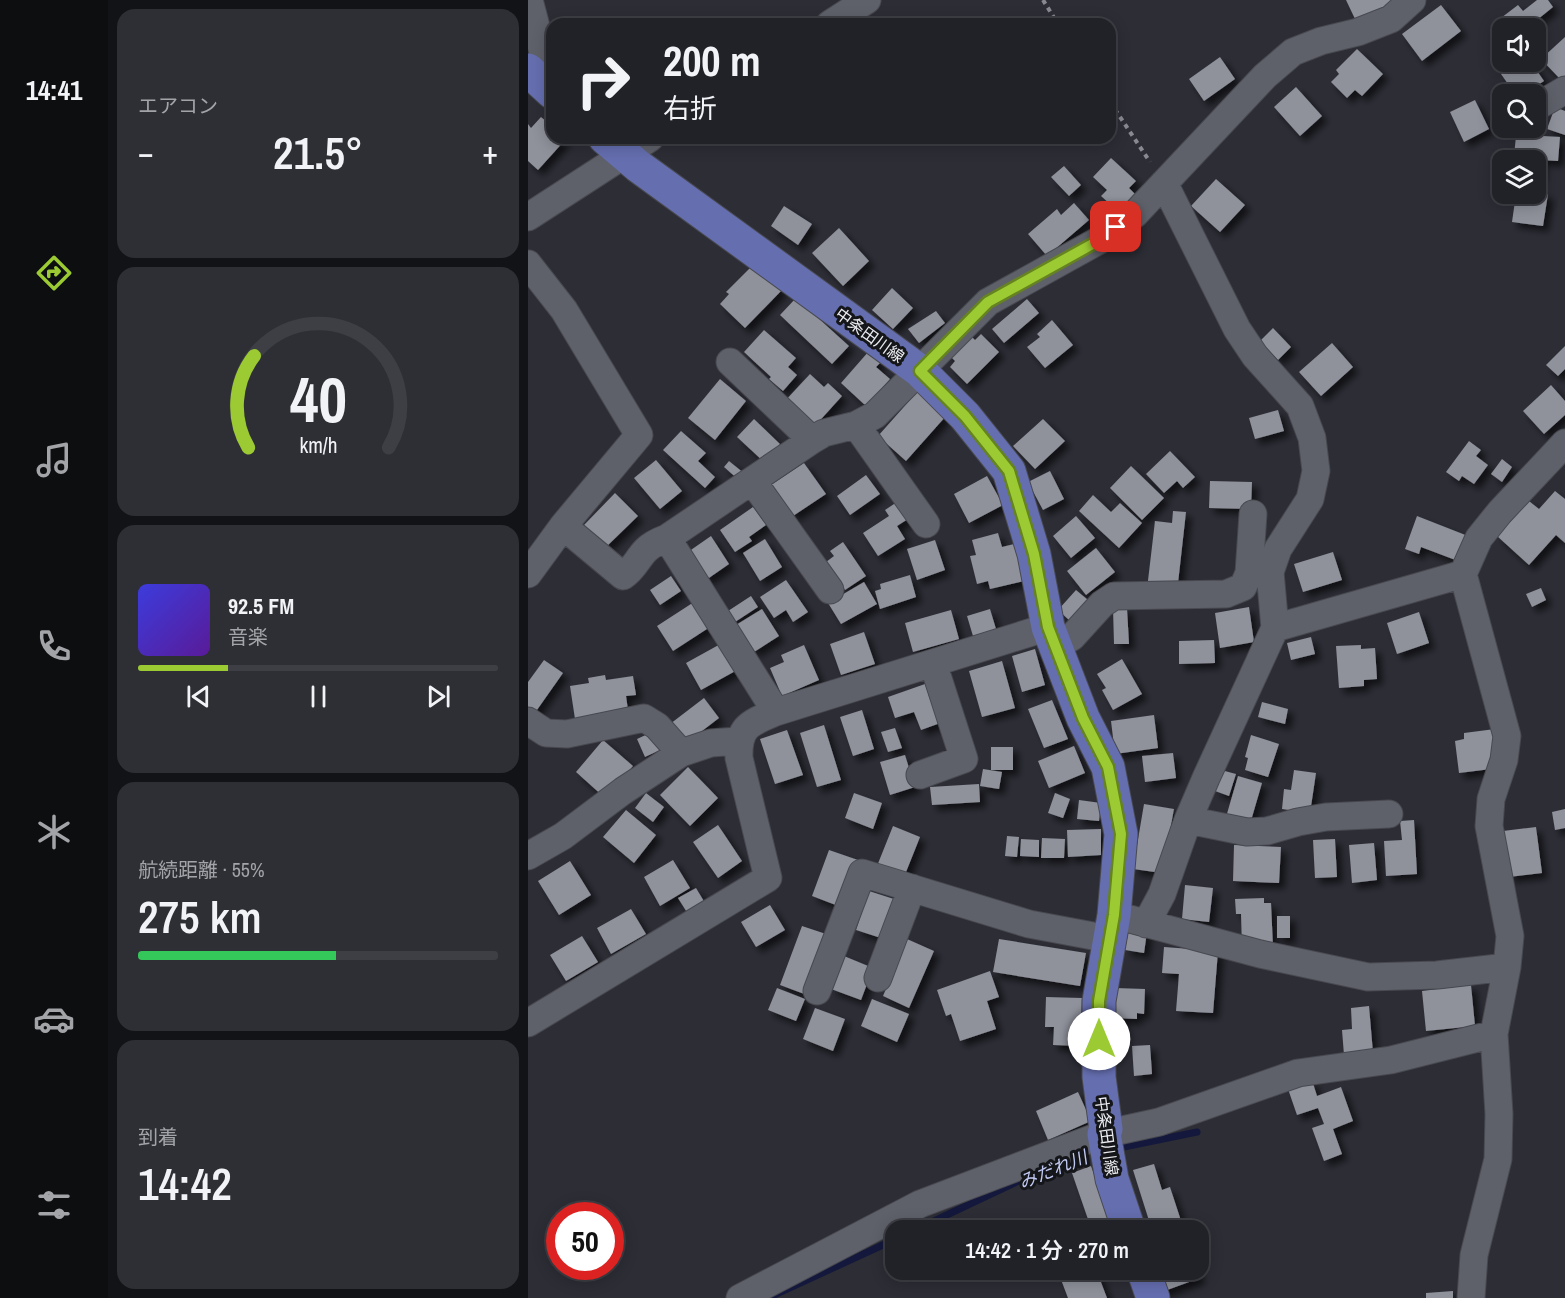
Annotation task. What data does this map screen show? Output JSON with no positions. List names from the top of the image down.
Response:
{
  "streets": {
    "main road": ["中条田川線"]
  },
  "water": ["みだれ川"],
  "page": {
    "tabs": "14:41",
    "tile": [
      "エアコン",
      ["航続距離 · 55%", "275 km"],
      ["到着", "14:42"]
    ],
    "turn": ["200 m", "右折"],
    "heat": ["−", "21.5°", "+"],
    "song": ["92.5 FM", "音楽"],
    "limit": "50",
    "trip": "14:42 · 1 分 · 270 m",
    "gauge": ["40", "km/h"]
  }
}
